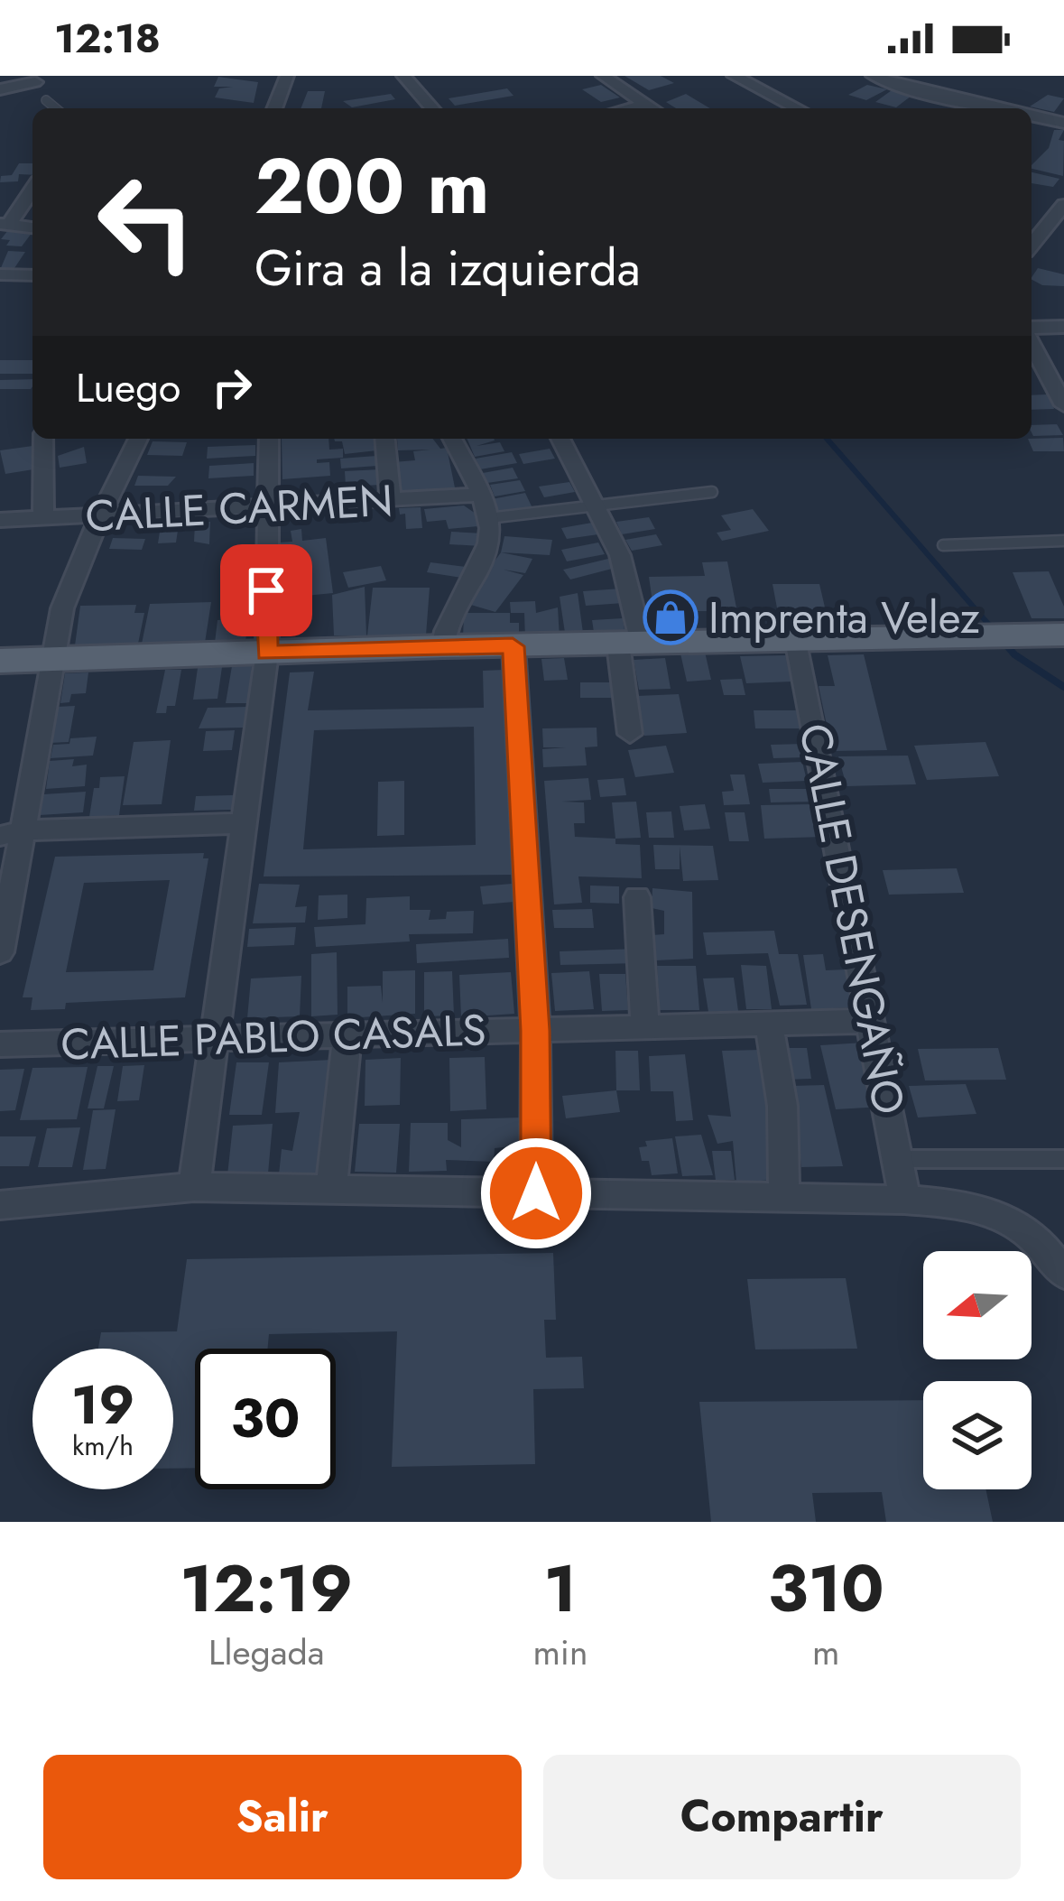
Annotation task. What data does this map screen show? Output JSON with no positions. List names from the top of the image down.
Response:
{
  "streets": {
    "street": ["CALLE CARMEN", "CALLE DESENGAÑO", "CALLE PABLO CASALS"]
  },
  "crossings": [
    ["CALLE DESENGAÑO", "CALLE PABLO CASALS"]
  ],
  "places": {
    "shop": ["Imprenta Velez"]
  },
  "north": "left",
  "page": {
    "status": "12:18",
    "turn": ["200 m", "Gira a la izquierda"],
    "then": "Luego",
    "speed": "19 km/h",
    "limit": "30",
    "eta": [
      "12:19",
      "Llegada",
      "1",
      "min",
      "310",
      "m"
    ],
    "buttons": ["Salir", "Compartir"]
  }
}
